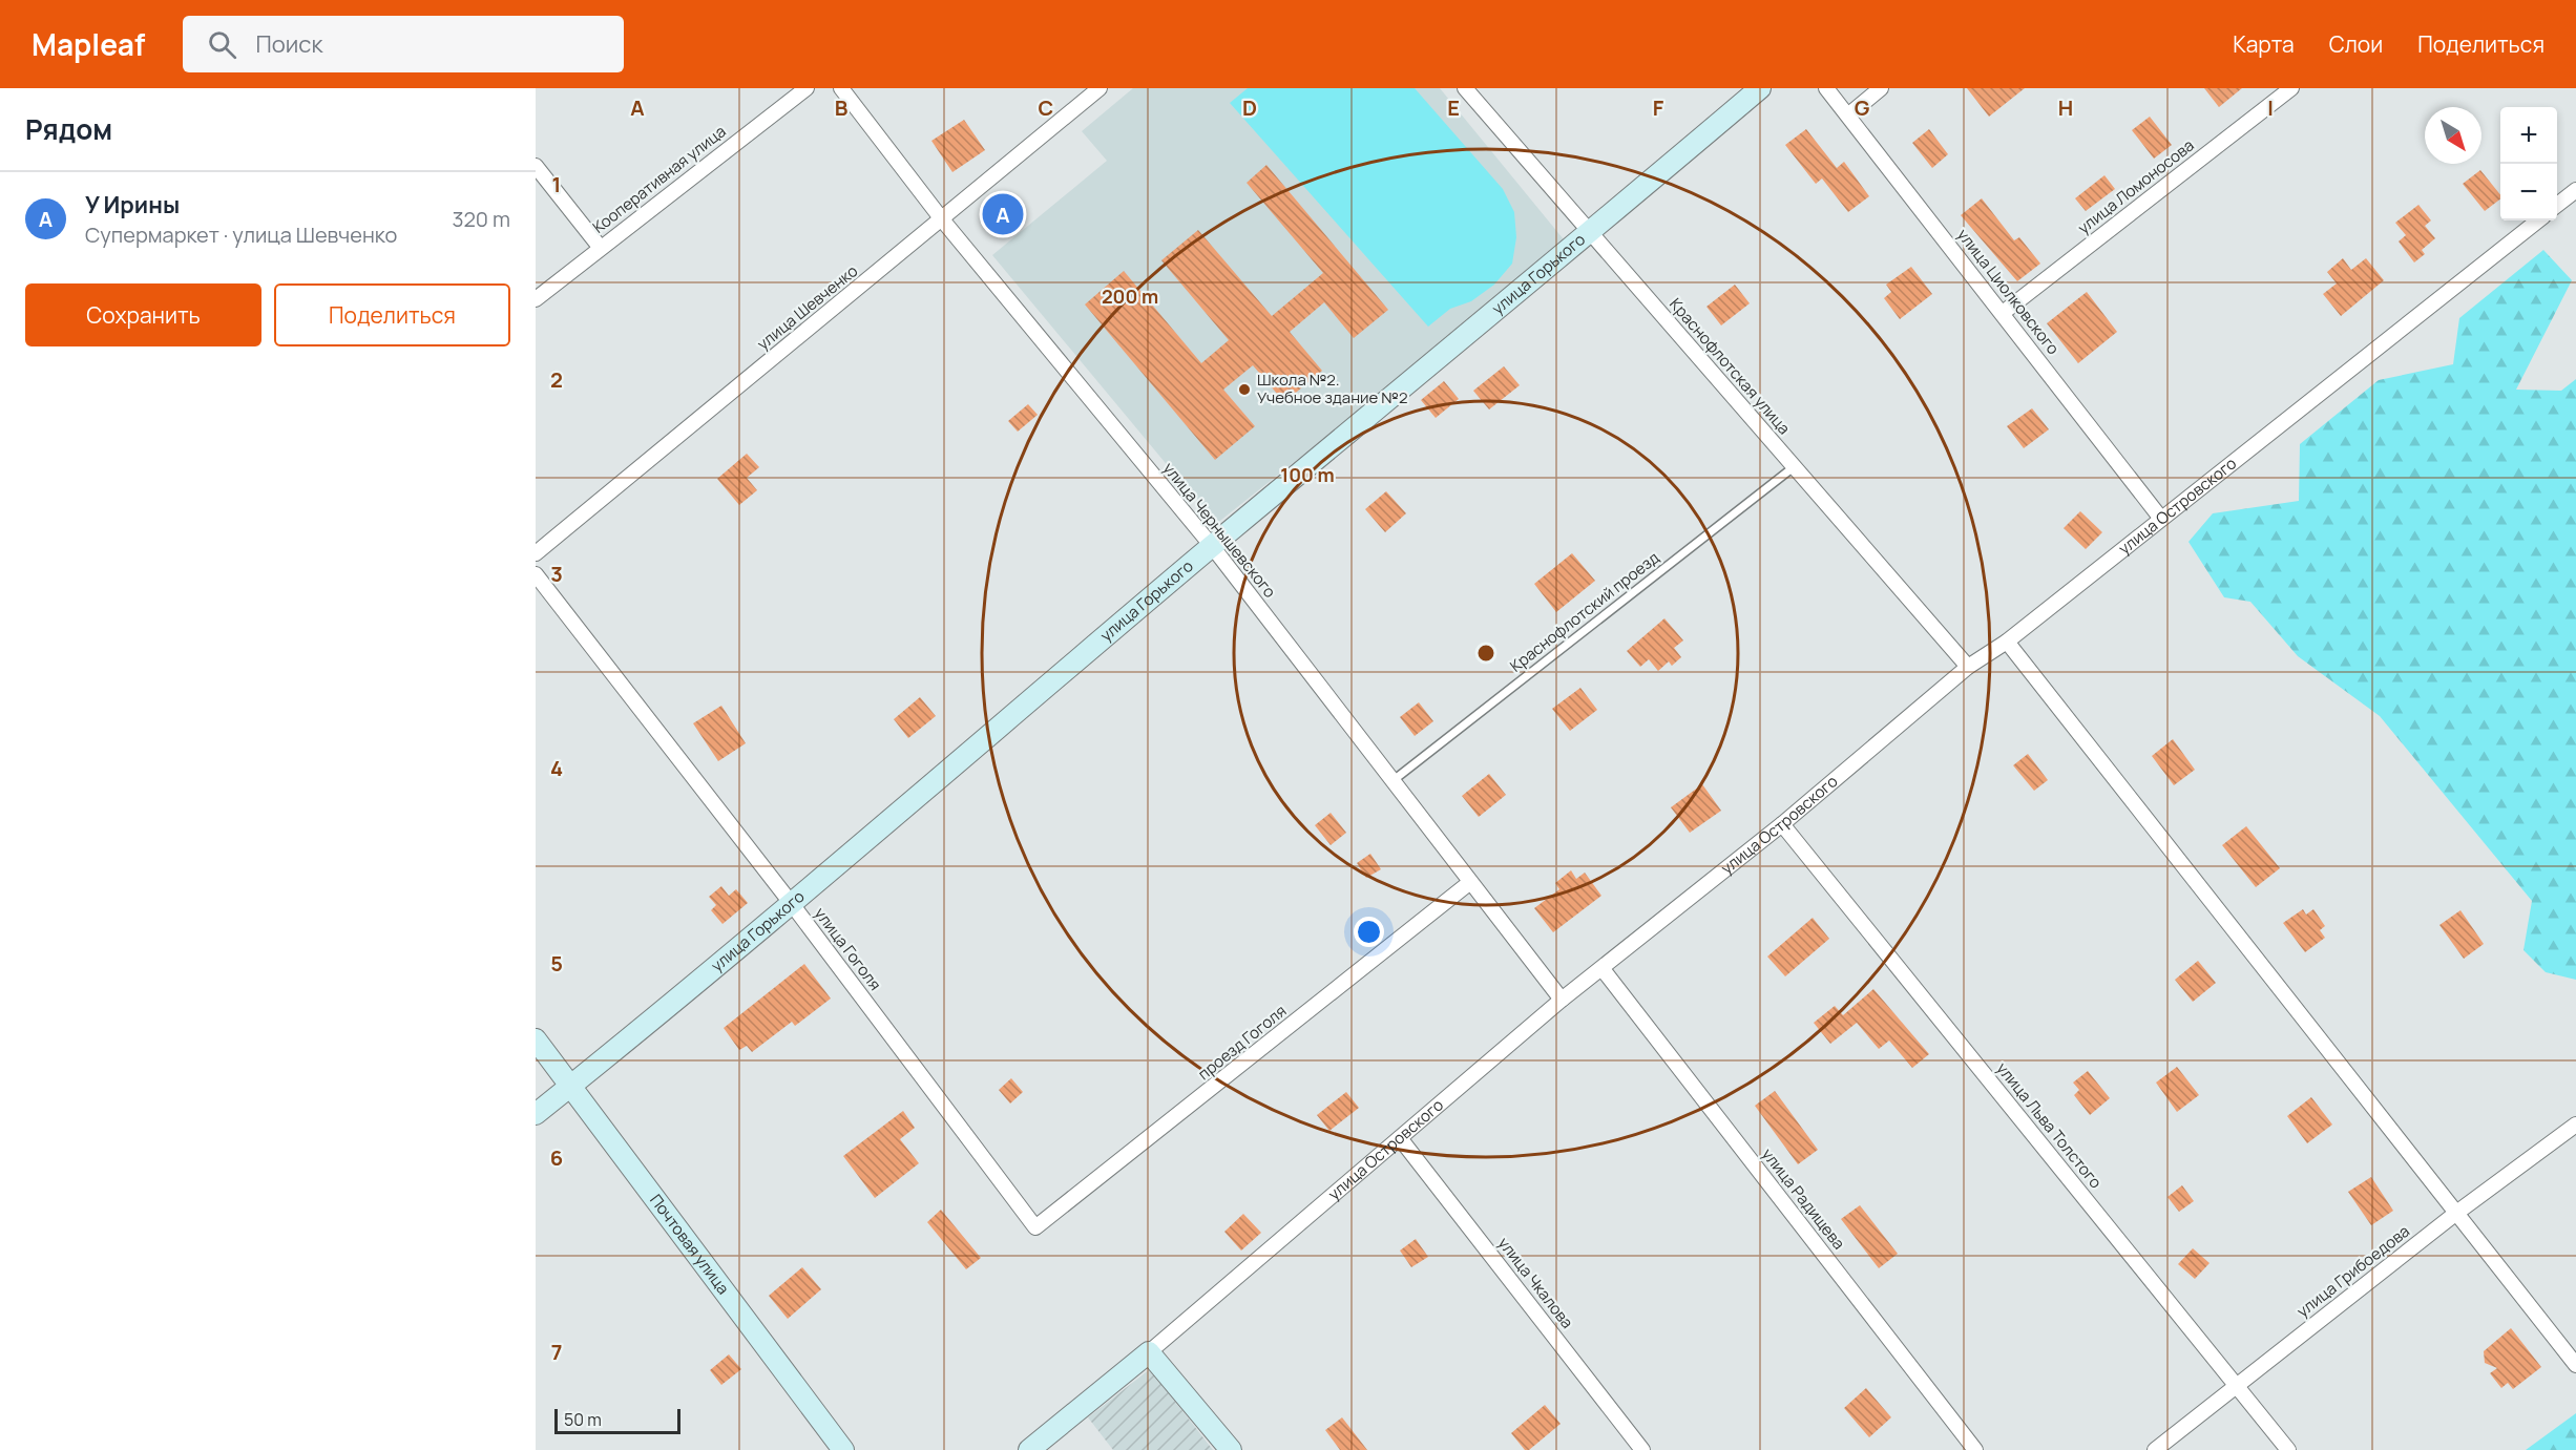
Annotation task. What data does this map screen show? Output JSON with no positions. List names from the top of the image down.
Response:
{
  "streets": {
    "street": [
      "Кооперативная улица",
      "улица Ломоносова",
      "улица Горького",
      "улица Циолковского",
      "улица Шевченко",
      "Краснофлотская улица",
      "улица Островского",
      "улица Чернышевского",
      "улица Гоголя",
      "проезд Гоголя",
      "улица Льва Толстого",
      "улица Радищева",
      "Почтовая улица",
      "улица Грибоедова",
      "улица Чкалова"
    ],
    "lane": ["Краснофлотский проезд"]
  },
  "crossings": [
    ["улица Ломоносова", "улица Циолковского"],
    ["улица Горького", "Краснофлотская улица"],
    ["улица Горького", "улица Чернышевского"],
    ["улица Горького", "улица Гоголя"],
    ["улица Горького", "Почтовая улица"],
    ["улица Циолковского", "улица Островского"],
    ["улица Шевченко", "улица Чернышевского"],
    ["Краснофлотская улица", "улица Островского"],
    ["Краснофлотская улица", "Краснофлотский проезд"],
    ["улица Островского", "улица Чернышевского"],
    ["улица Островского", "улица Льва Толстого"],
    ["улица Островского", "улица Радищева"],
    ["улица Островского", "улица Чкалова"],
    ["улица Чернышевского", "Краснофлотский проезд"],
    ["улица Чернышевского", "проезд Гоголя"],
    ["улица Гоголя", "проезд Гоголя"],
    ["улица Льва Толстого", "улица Грибоедова"]
  ],
  "places": ["Школа №2. Учебное здание №2"],
  "scale_bar": "50 m",
  "north": "bottom right",
  "page": {
    "header": "Mapleaf",
    "search": "Поиск",
    "nav": ["Карта", "Слои", "Поделиться"],
    "heading": "Рядом",
    "map_buttons": ["+", "−"],
    "list": [
      {
        "mark": "A",
        "name": "У Ирины",
        "note": "Супермаркет · улица Шевченко",
        "value": "320 m"
      }
    ],
    "pins": "A",
    "buttons": ["Сохранить", "Поделиться"],
    "scale": "50 m"
  },
  "grid": {
    "columns": [
      "A",
      "B",
      "C",
      "D",
      "E",
      "F",
      "G",
      "H",
      "I"
    ],
    "rows": [
      "1",
      "2",
      "3",
      "4",
      "5",
      "6",
      "7"
    ]
  },
  "rings": ["200 m", "100 m"]
}
